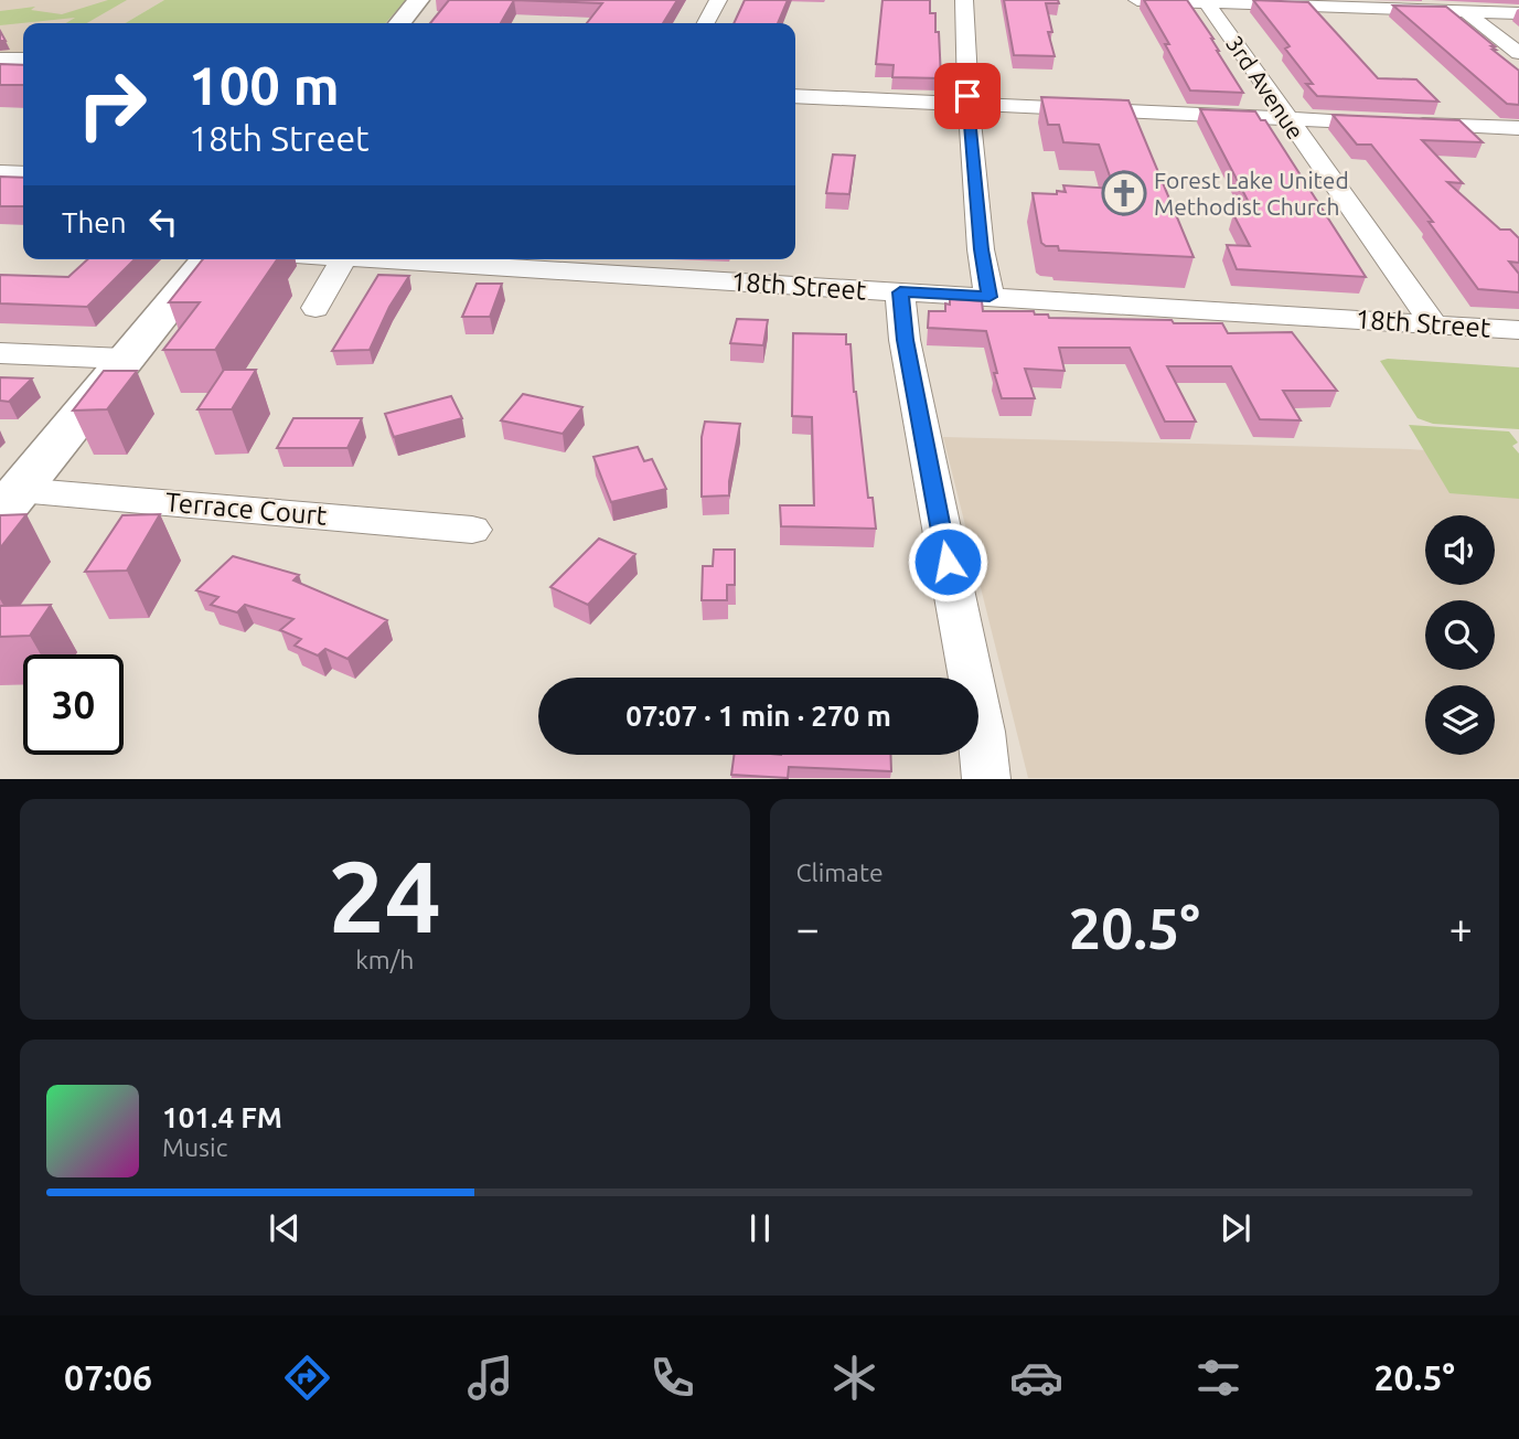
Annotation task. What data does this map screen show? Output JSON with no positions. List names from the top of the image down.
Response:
{
  "streets": {
    "street": ["3rd Avenue", "18th Street", "Terrace Court"]
  },
  "crossings": [
    ["3rd Avenue", "18th Street"]
  ],
  "places": {
    "church": ["Forest Lake United Methodist Church"]
  },
  "page": {
    "turn": ["100 m", "18th Street"],
    "then": "Then",
    "limit": "30",
    "trip": "07:07 · 1 min · 270 m",
    "tile": [
      ["24", "km/h"],
      "Climate"
    ],
    "heat": ["−", "20.5°", "+"],
    "song": ["101.4 FM", "Music"],
    "tabs": ["07:06", "20.5°"]
  }
}
